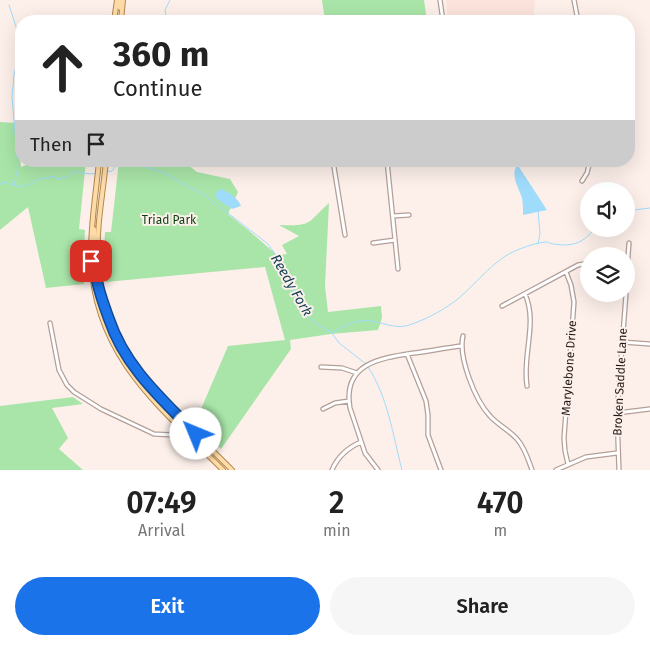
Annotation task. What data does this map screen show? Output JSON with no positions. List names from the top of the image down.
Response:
{
  "streets": {
    "street": ["Marylebone Drive", "Broken Saddle Lane"]
  },
  "water": ["Reedy Fork"],
  "parks": ["Triad Park"],
  "page": {
    "turn": ["360 m", "Continue"],
    "then": "Then",
    "eta": [
      "07:49",
      "Arrival",
      "2",
      "min",
      "470",
      "m"
    ],
    "buttons": ["Exit", "Share"]
  }
}
